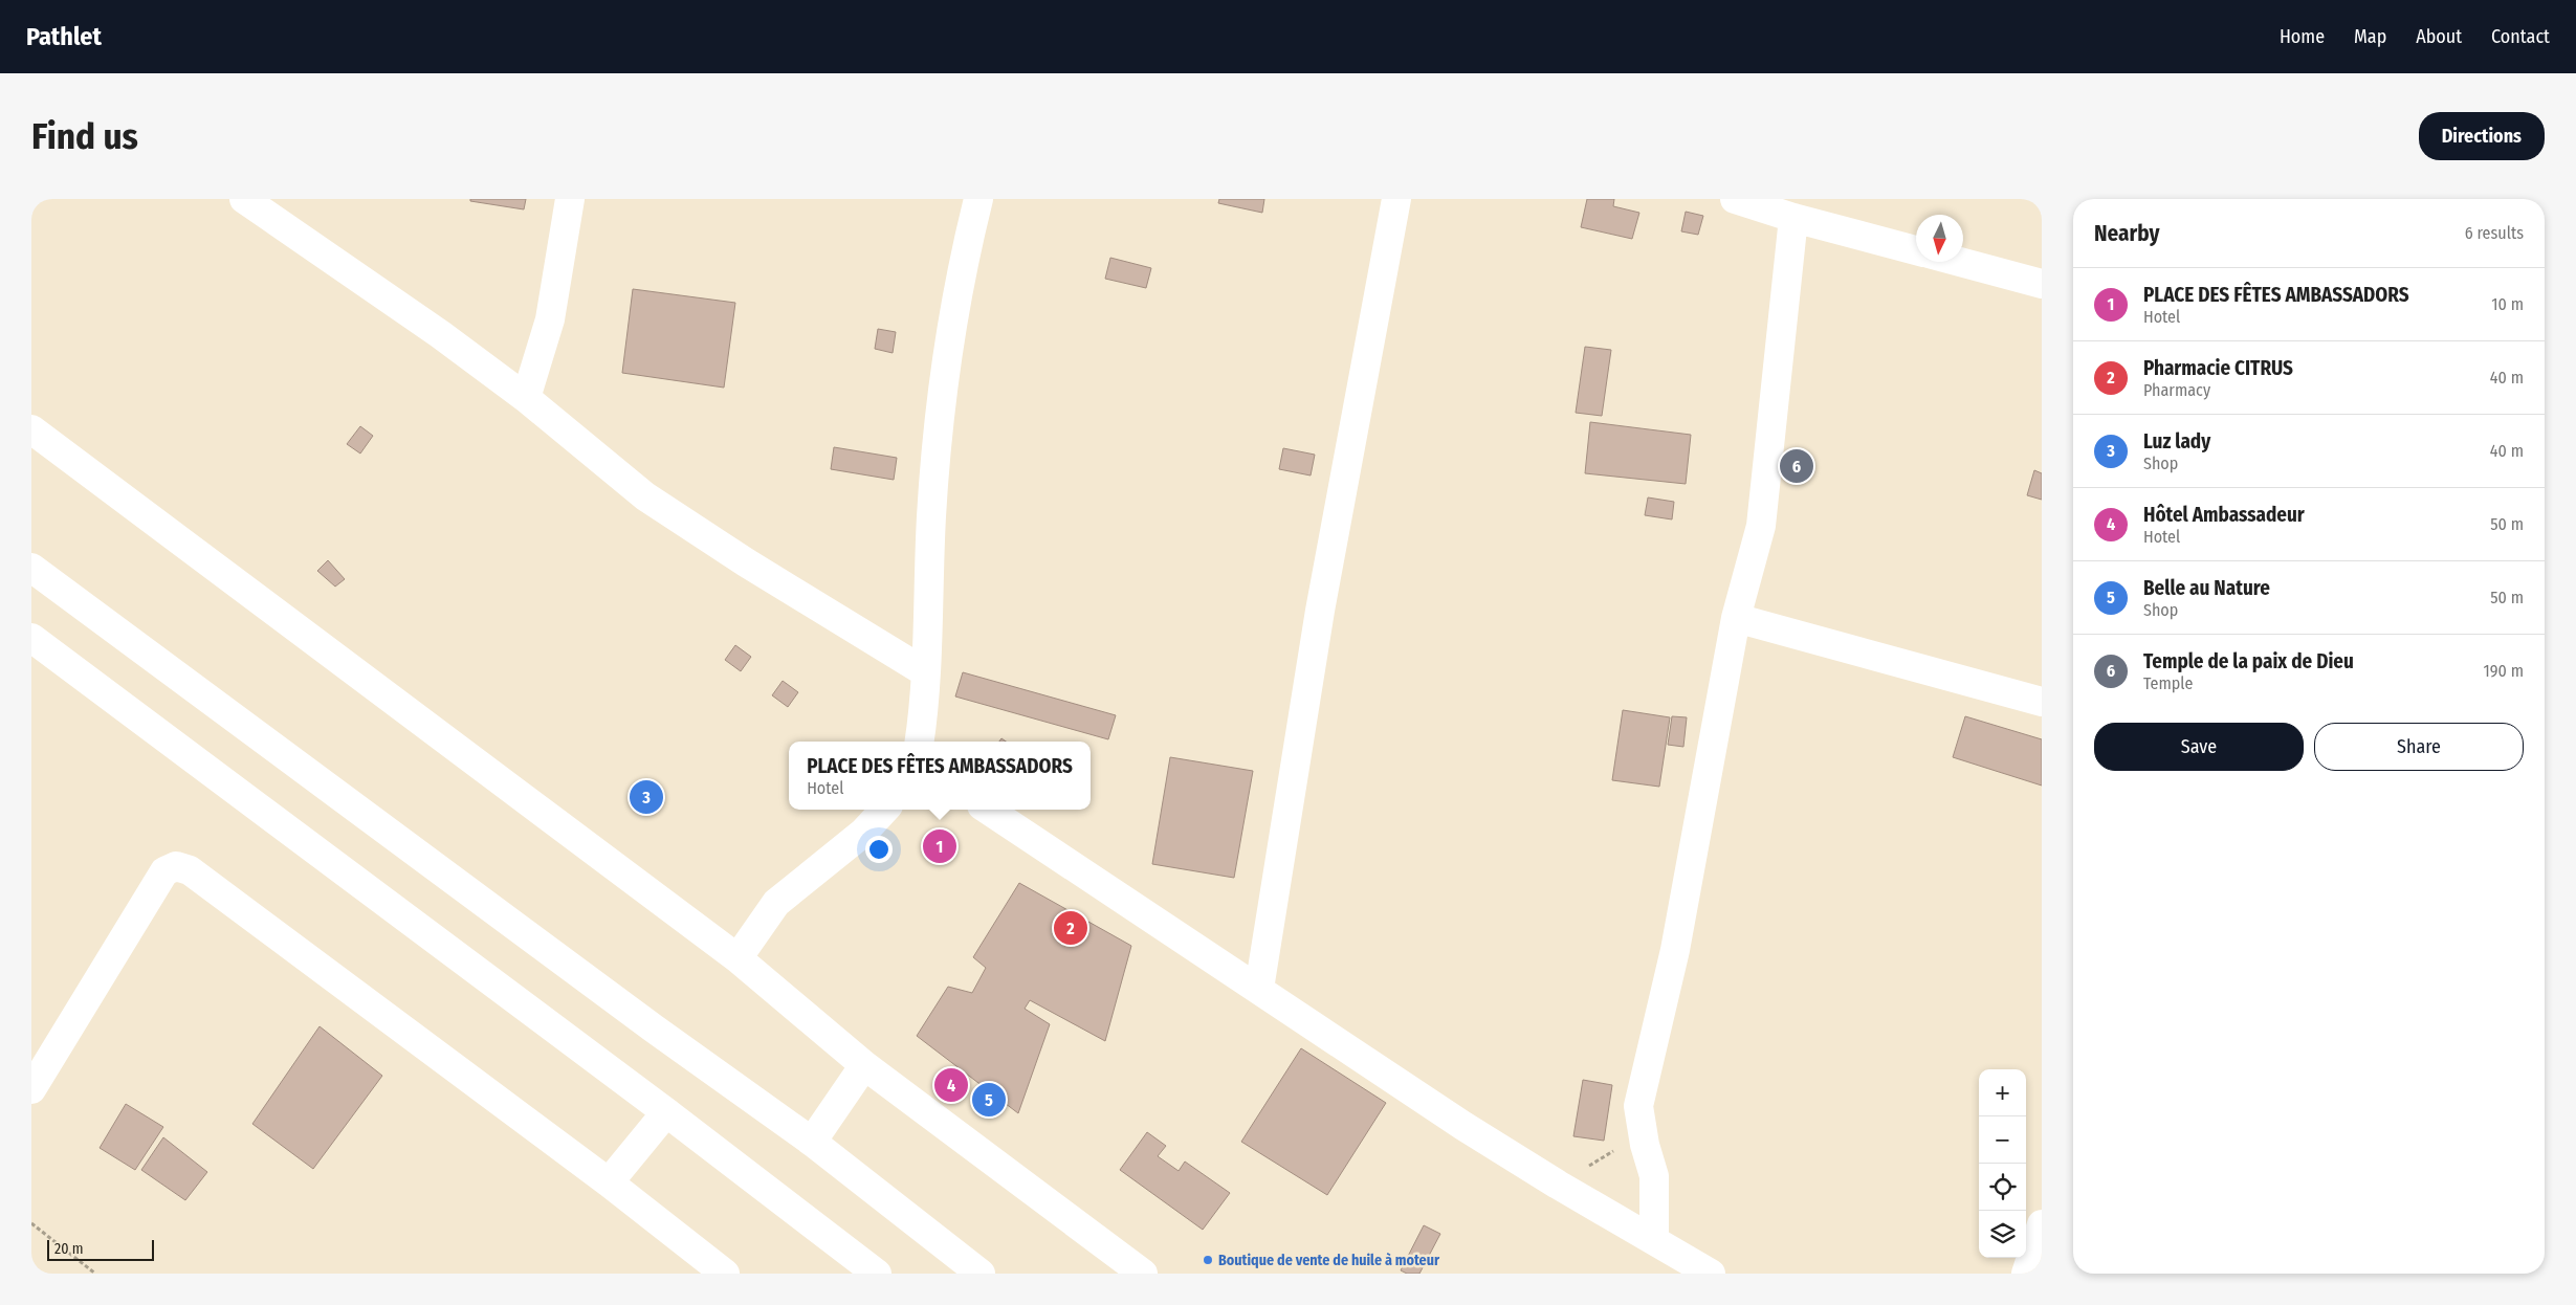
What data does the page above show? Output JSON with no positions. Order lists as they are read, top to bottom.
{
  "places": ["Boutique de vente de huile à moteur"],
  "scale_bar": "20 m",
  "north": "bottom",
  "page": {
    "header": "Pathlet",
    "nav": [
      "Home",
      "Map",
      "About",
      "Contact"
    ],
    "buttons": [
      "Directions",
      ["Save", "Share"]
    ],
    "title": "Find us",
    "heading": ["Nearby", "6 results"],
    "list": [
      {
        "mark": "1",
        "name": "PLACE DES FÊTES AMBASSADORS",
        "note": "Hotel",
        "value": "10 m"
      },
      {
        "mark": "2",
        "name": "Pharmacie CITRUS",
        "note": "Pharmacy",
        "value": "40 m"
      },
      {
        "mark": "3",
        "name": "Luz lady",
        "note": "Shop",
        "value": "40 m"
      },
      {
        "mark": "4",
        "name": "Hôtel Ambassadeur",
        "note": "Hotel",
        "value": "50 m"
      },
      {
        "mark": "5",
        "name": "Belle au Nature",
        "note": "Shop",
        "value": "50 m"
      },
      {
        "mark": "6",
        "name": "Temple de la paix de Dieu",
        "note": "Temple",
        "value": "190 m"
      }
    ],
    "pins": [
      "6",
      "3",
      "1",
      "2",
      "4",
      "5"
    ],
    "popup": ["PLACE DES FÊTES AMBASSADORS", "Hotel"],
    "map_buttons": ["+", "−"],
    "scale": "20 m"
  }
}
